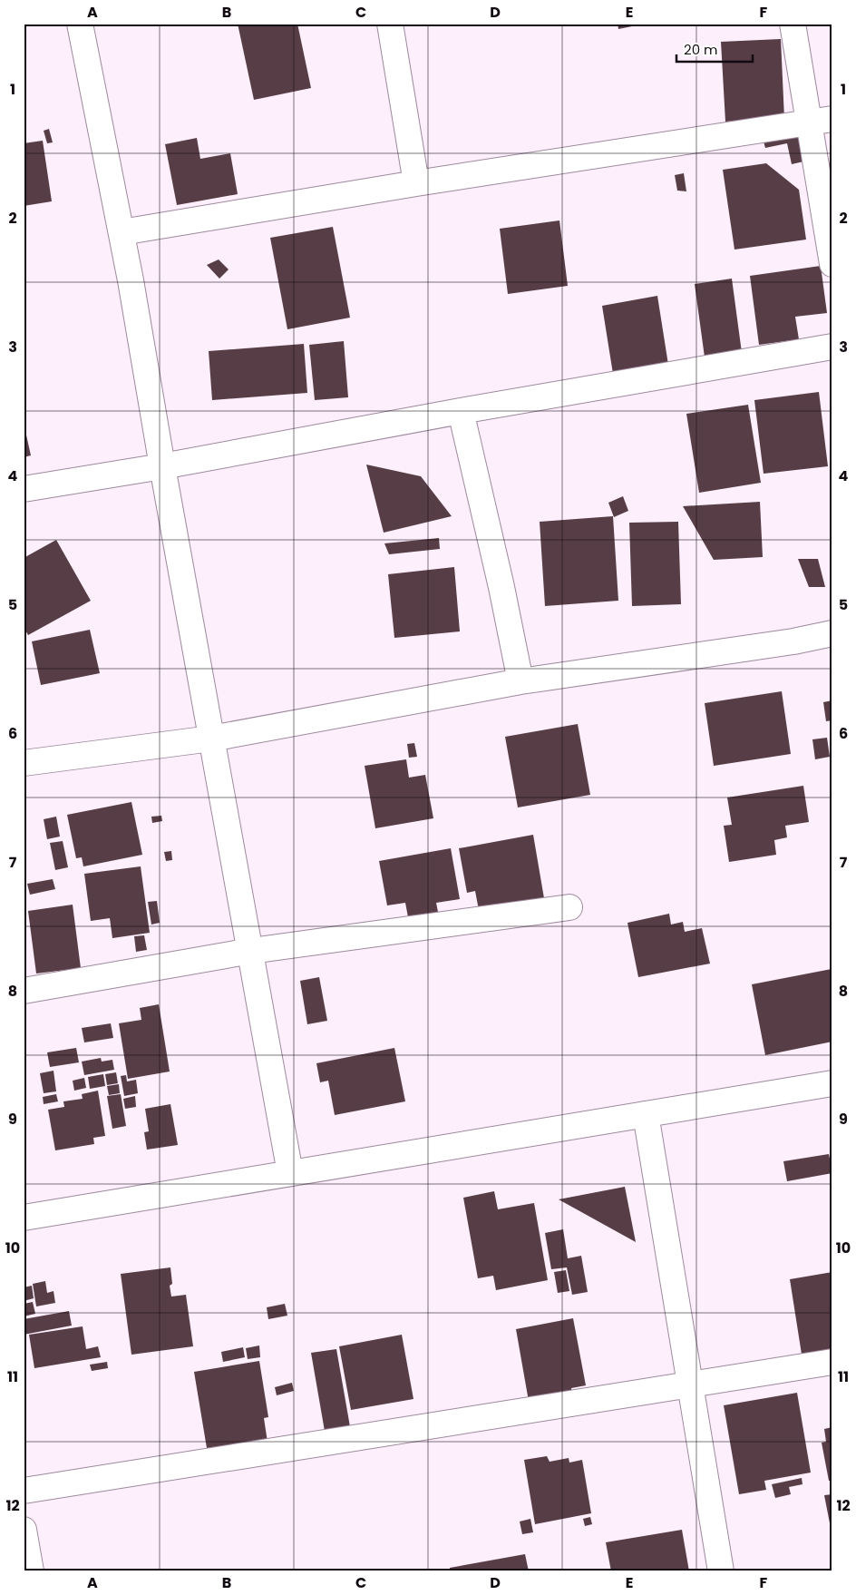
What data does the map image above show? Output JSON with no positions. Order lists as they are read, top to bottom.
{
  "scale_bar": "20 m",
  "grid": {
    "columns": [
      "A",
      "B",
      "C",
      "D",
      "E",
      "F"
    ],
    "rows": [
      "1",
      "2",
      "3",
      "4",
      "5",
      "6",
      "7",
      "8",
      "9",
      "10",
      "11",
      "12"
    ]
  }
}
